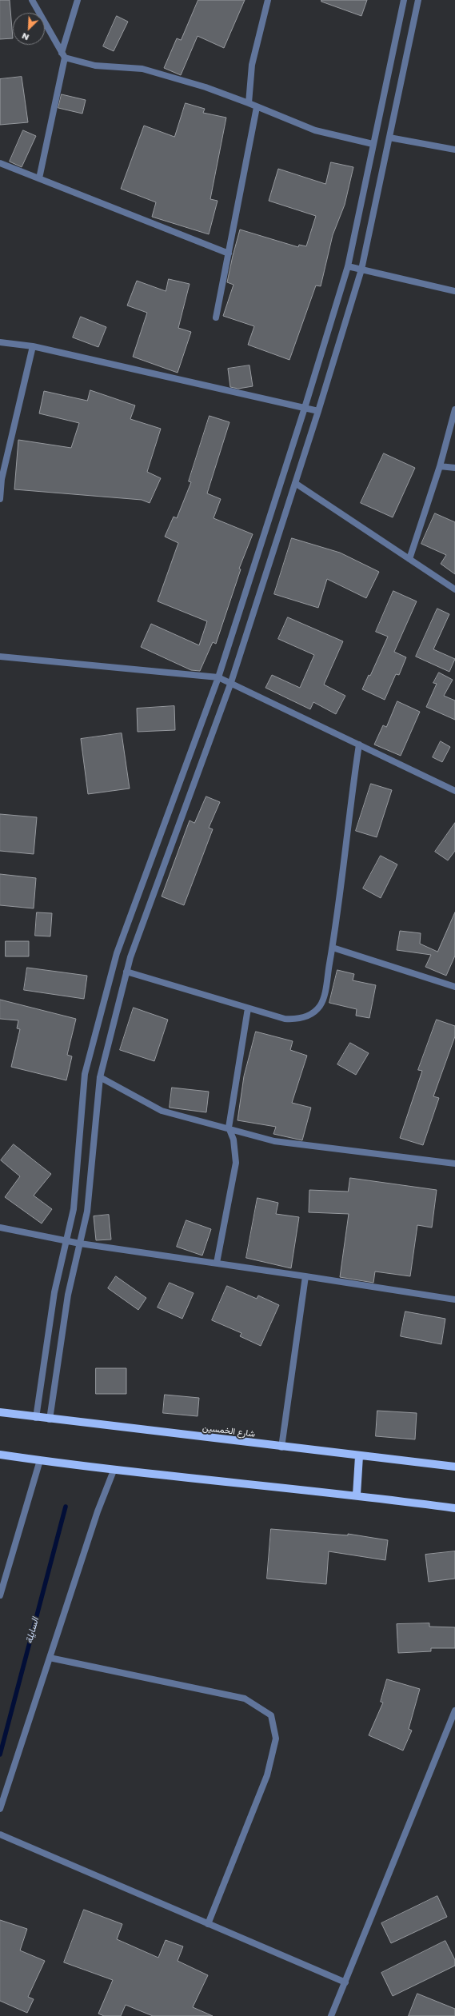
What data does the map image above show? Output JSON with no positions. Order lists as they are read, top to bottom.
{
  "streets": {
    "main road": ["شارع الخمسين"]
  },
  "water": ["السايلة"],
  "north": "bottom left"
}
